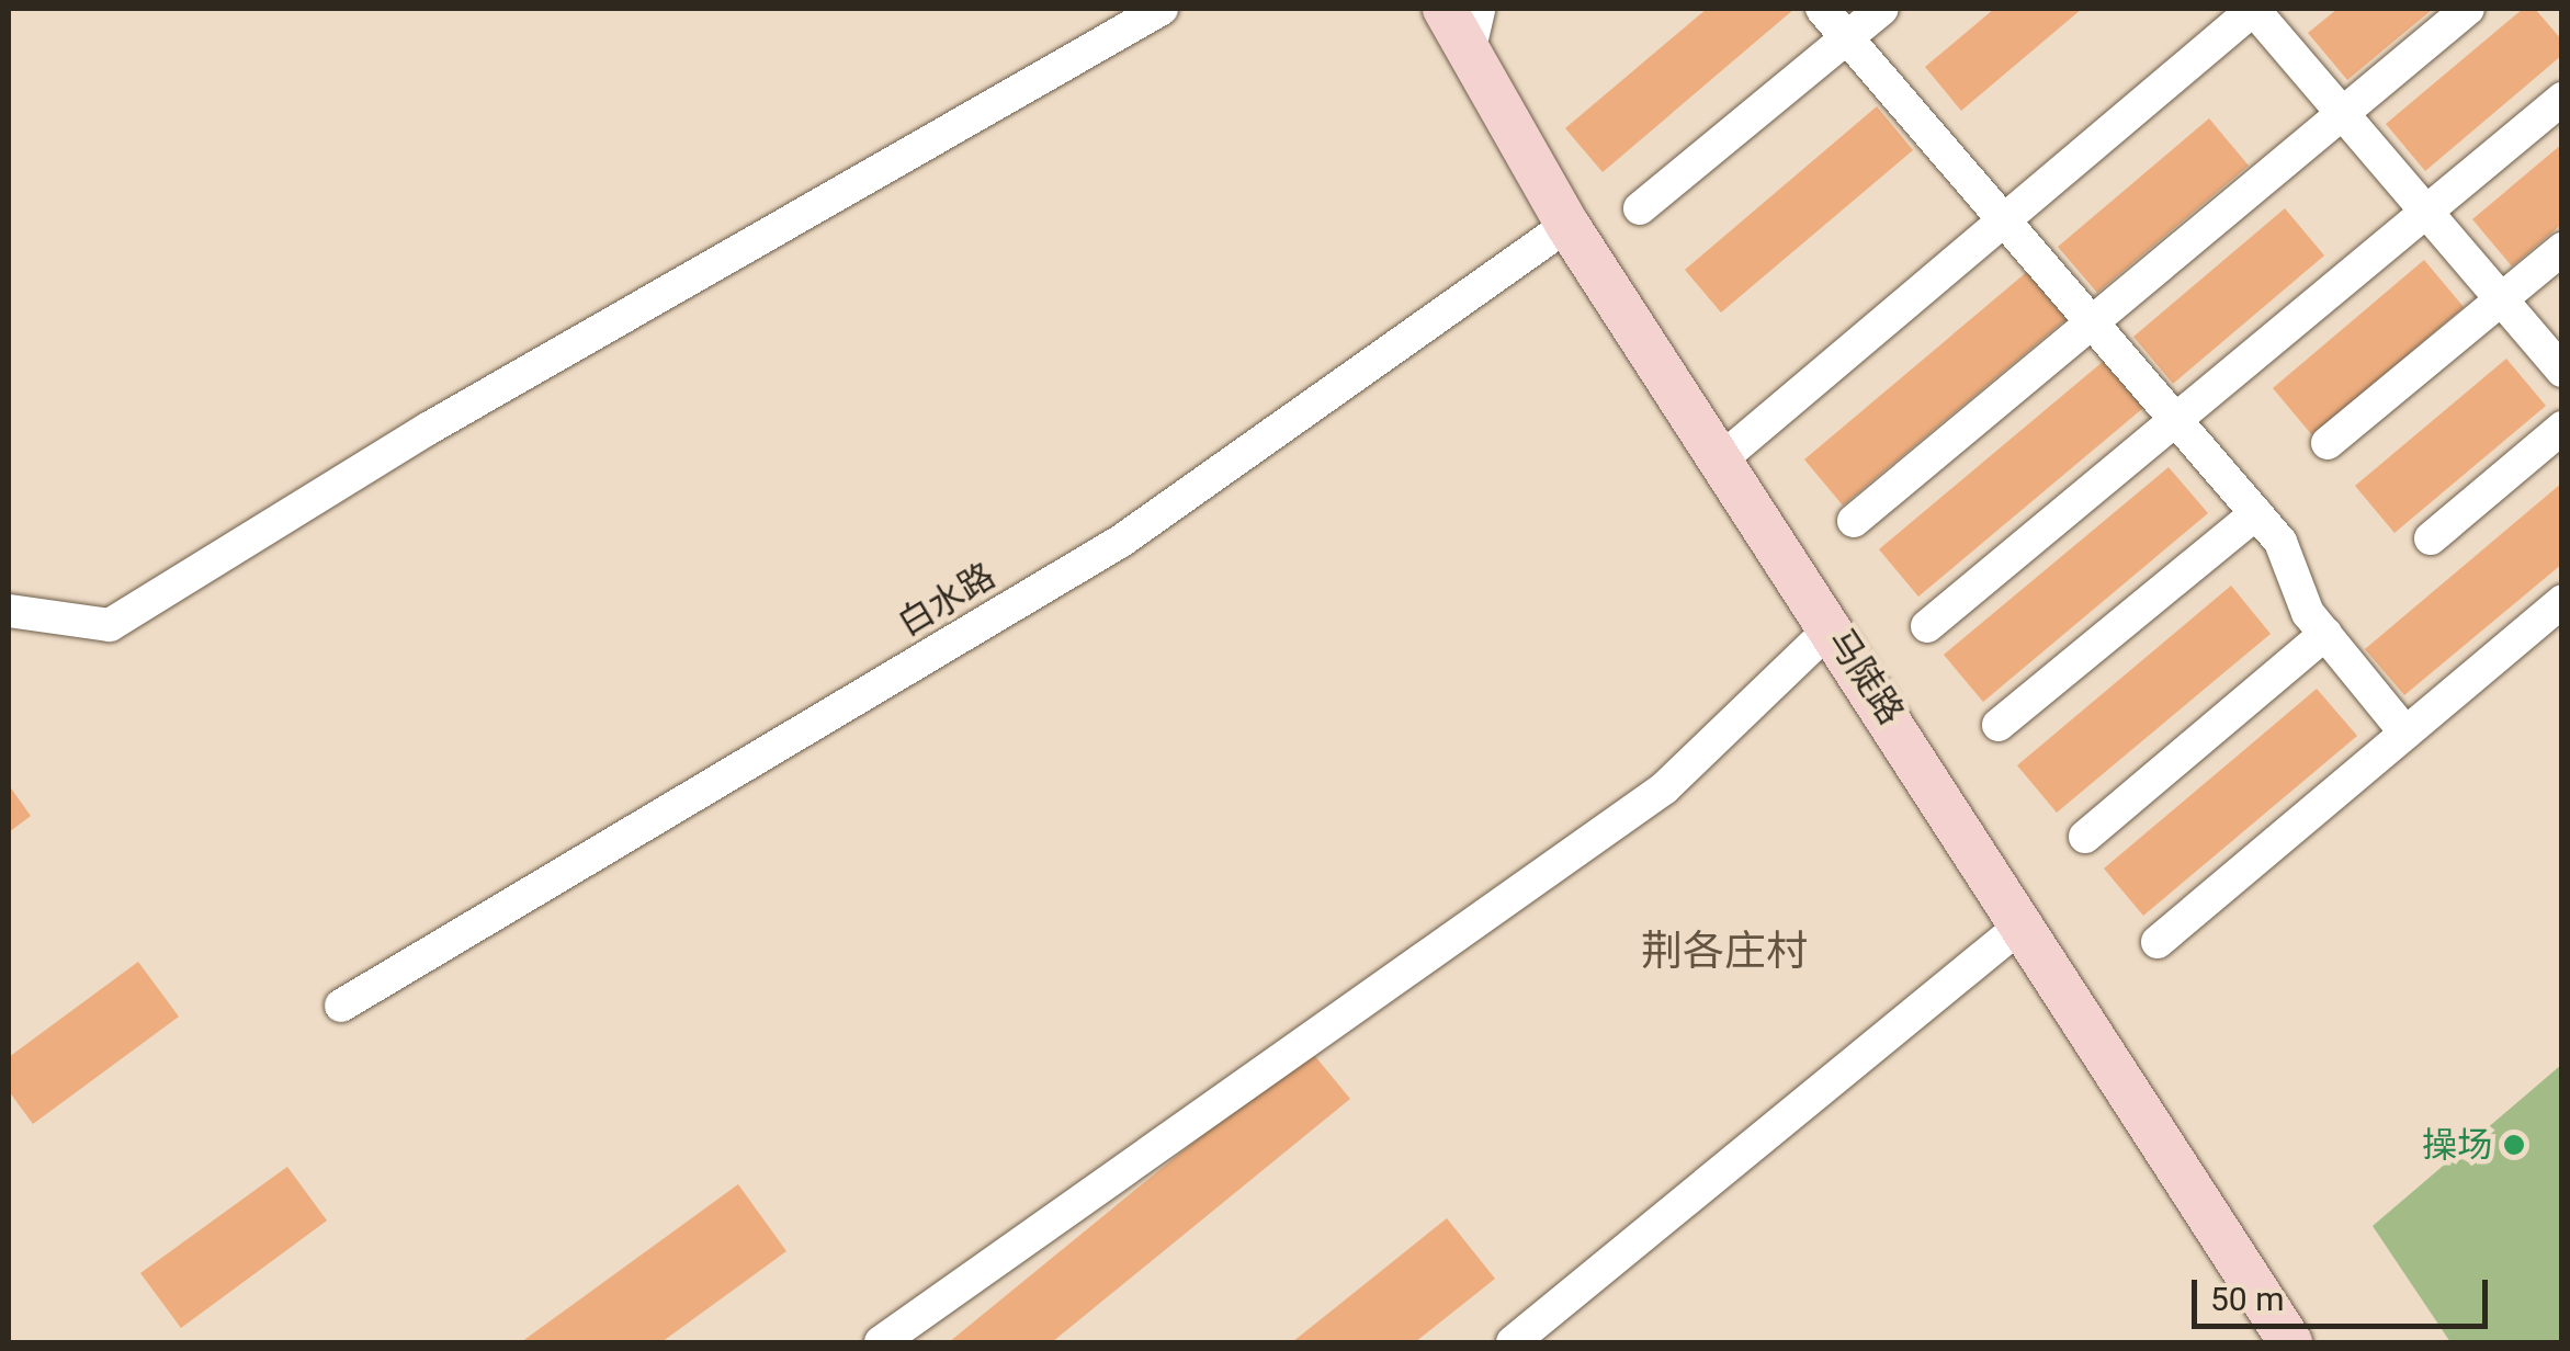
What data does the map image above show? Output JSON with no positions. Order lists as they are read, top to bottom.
{
  "streets": {
    "street": ["白水路", "马陡路"]
  },
  "crossings": [
    ["白水路", "马陡路"]
  ],
  "districts": ["荆各庄村"],
  "places": ["操场"],
  "scale_bar": "50 m"
}
